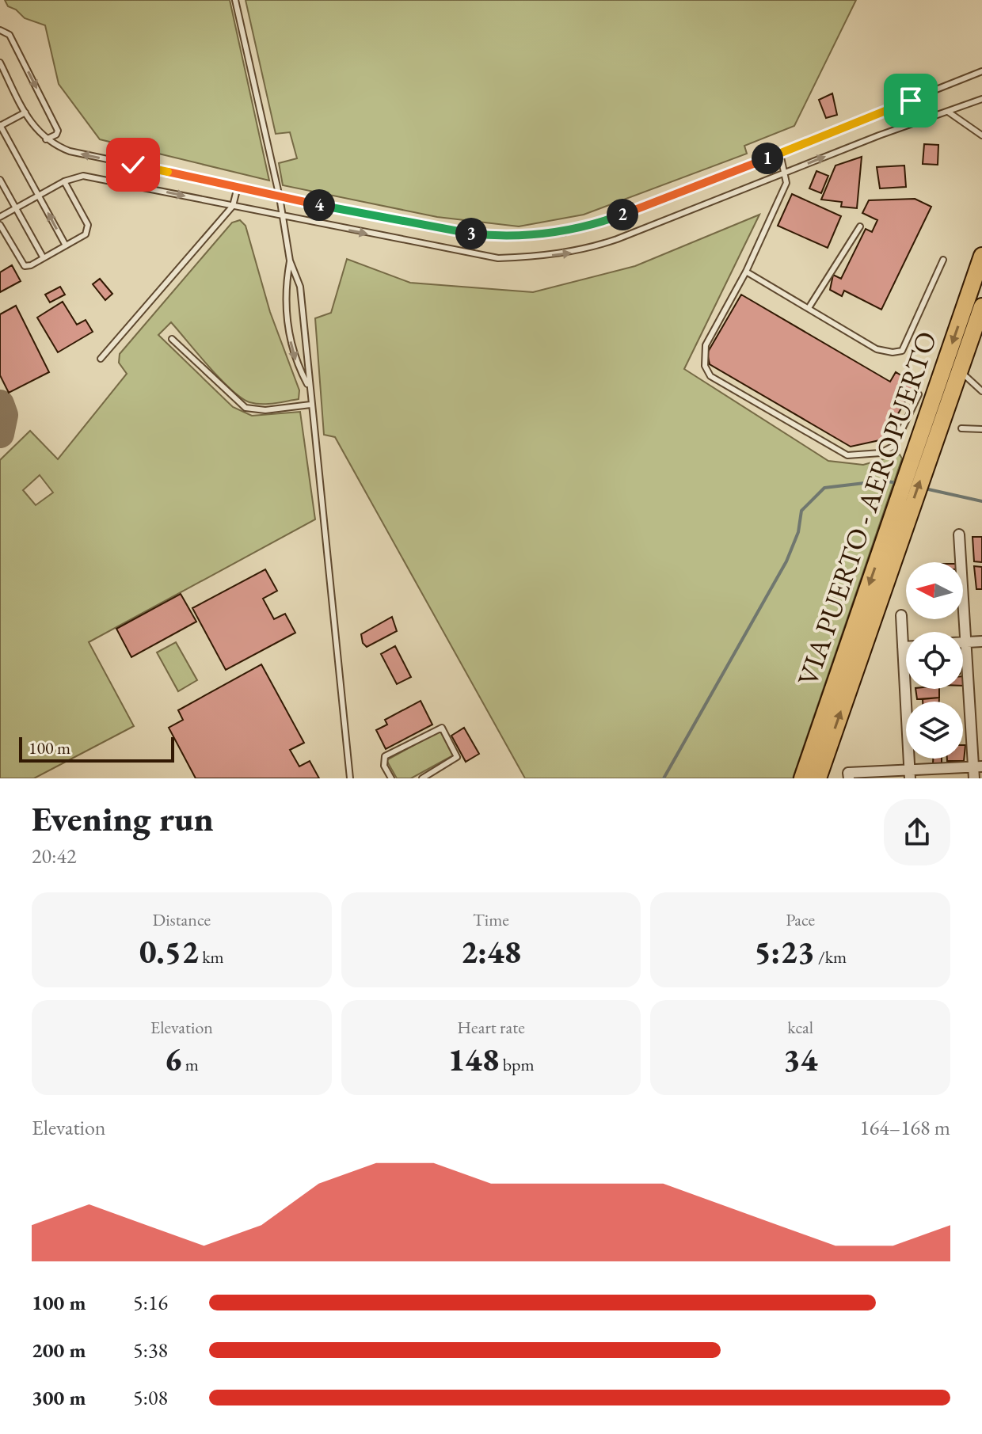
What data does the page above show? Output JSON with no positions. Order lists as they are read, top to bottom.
{
  "streets": {
    "main road": ["VIA PUERTO - AEROPUERTO"]
  },
  "scale_bar": "100 m",
  "north": "left",
  "page": {
    "pins": [
      "1",
      "4",
      "2",
      "3"
    ],
    "scale": "100 m",
    "heading": ["Evening run", "20:42"],
    "stats": [
      ["Distance", "0.52 km"],
      ["Time", "2:48"],
      ["Pace", "5:23 /km"],
      ["Elevation", "6 m"],
      ["Heart rate", "148 bpm"],
      ["kcal", "34"]
    ],
    "chart": ["Elevation", "164–168 m"],
    "list": [
      {
        "name": "100 m",
        "note": "5:16"
      },
      {
        "name": "200 m",
        "note": "5:38"
      },
      {
        "name": "300 m",
        "note": "5:08"
      }
    ]
  }
}
